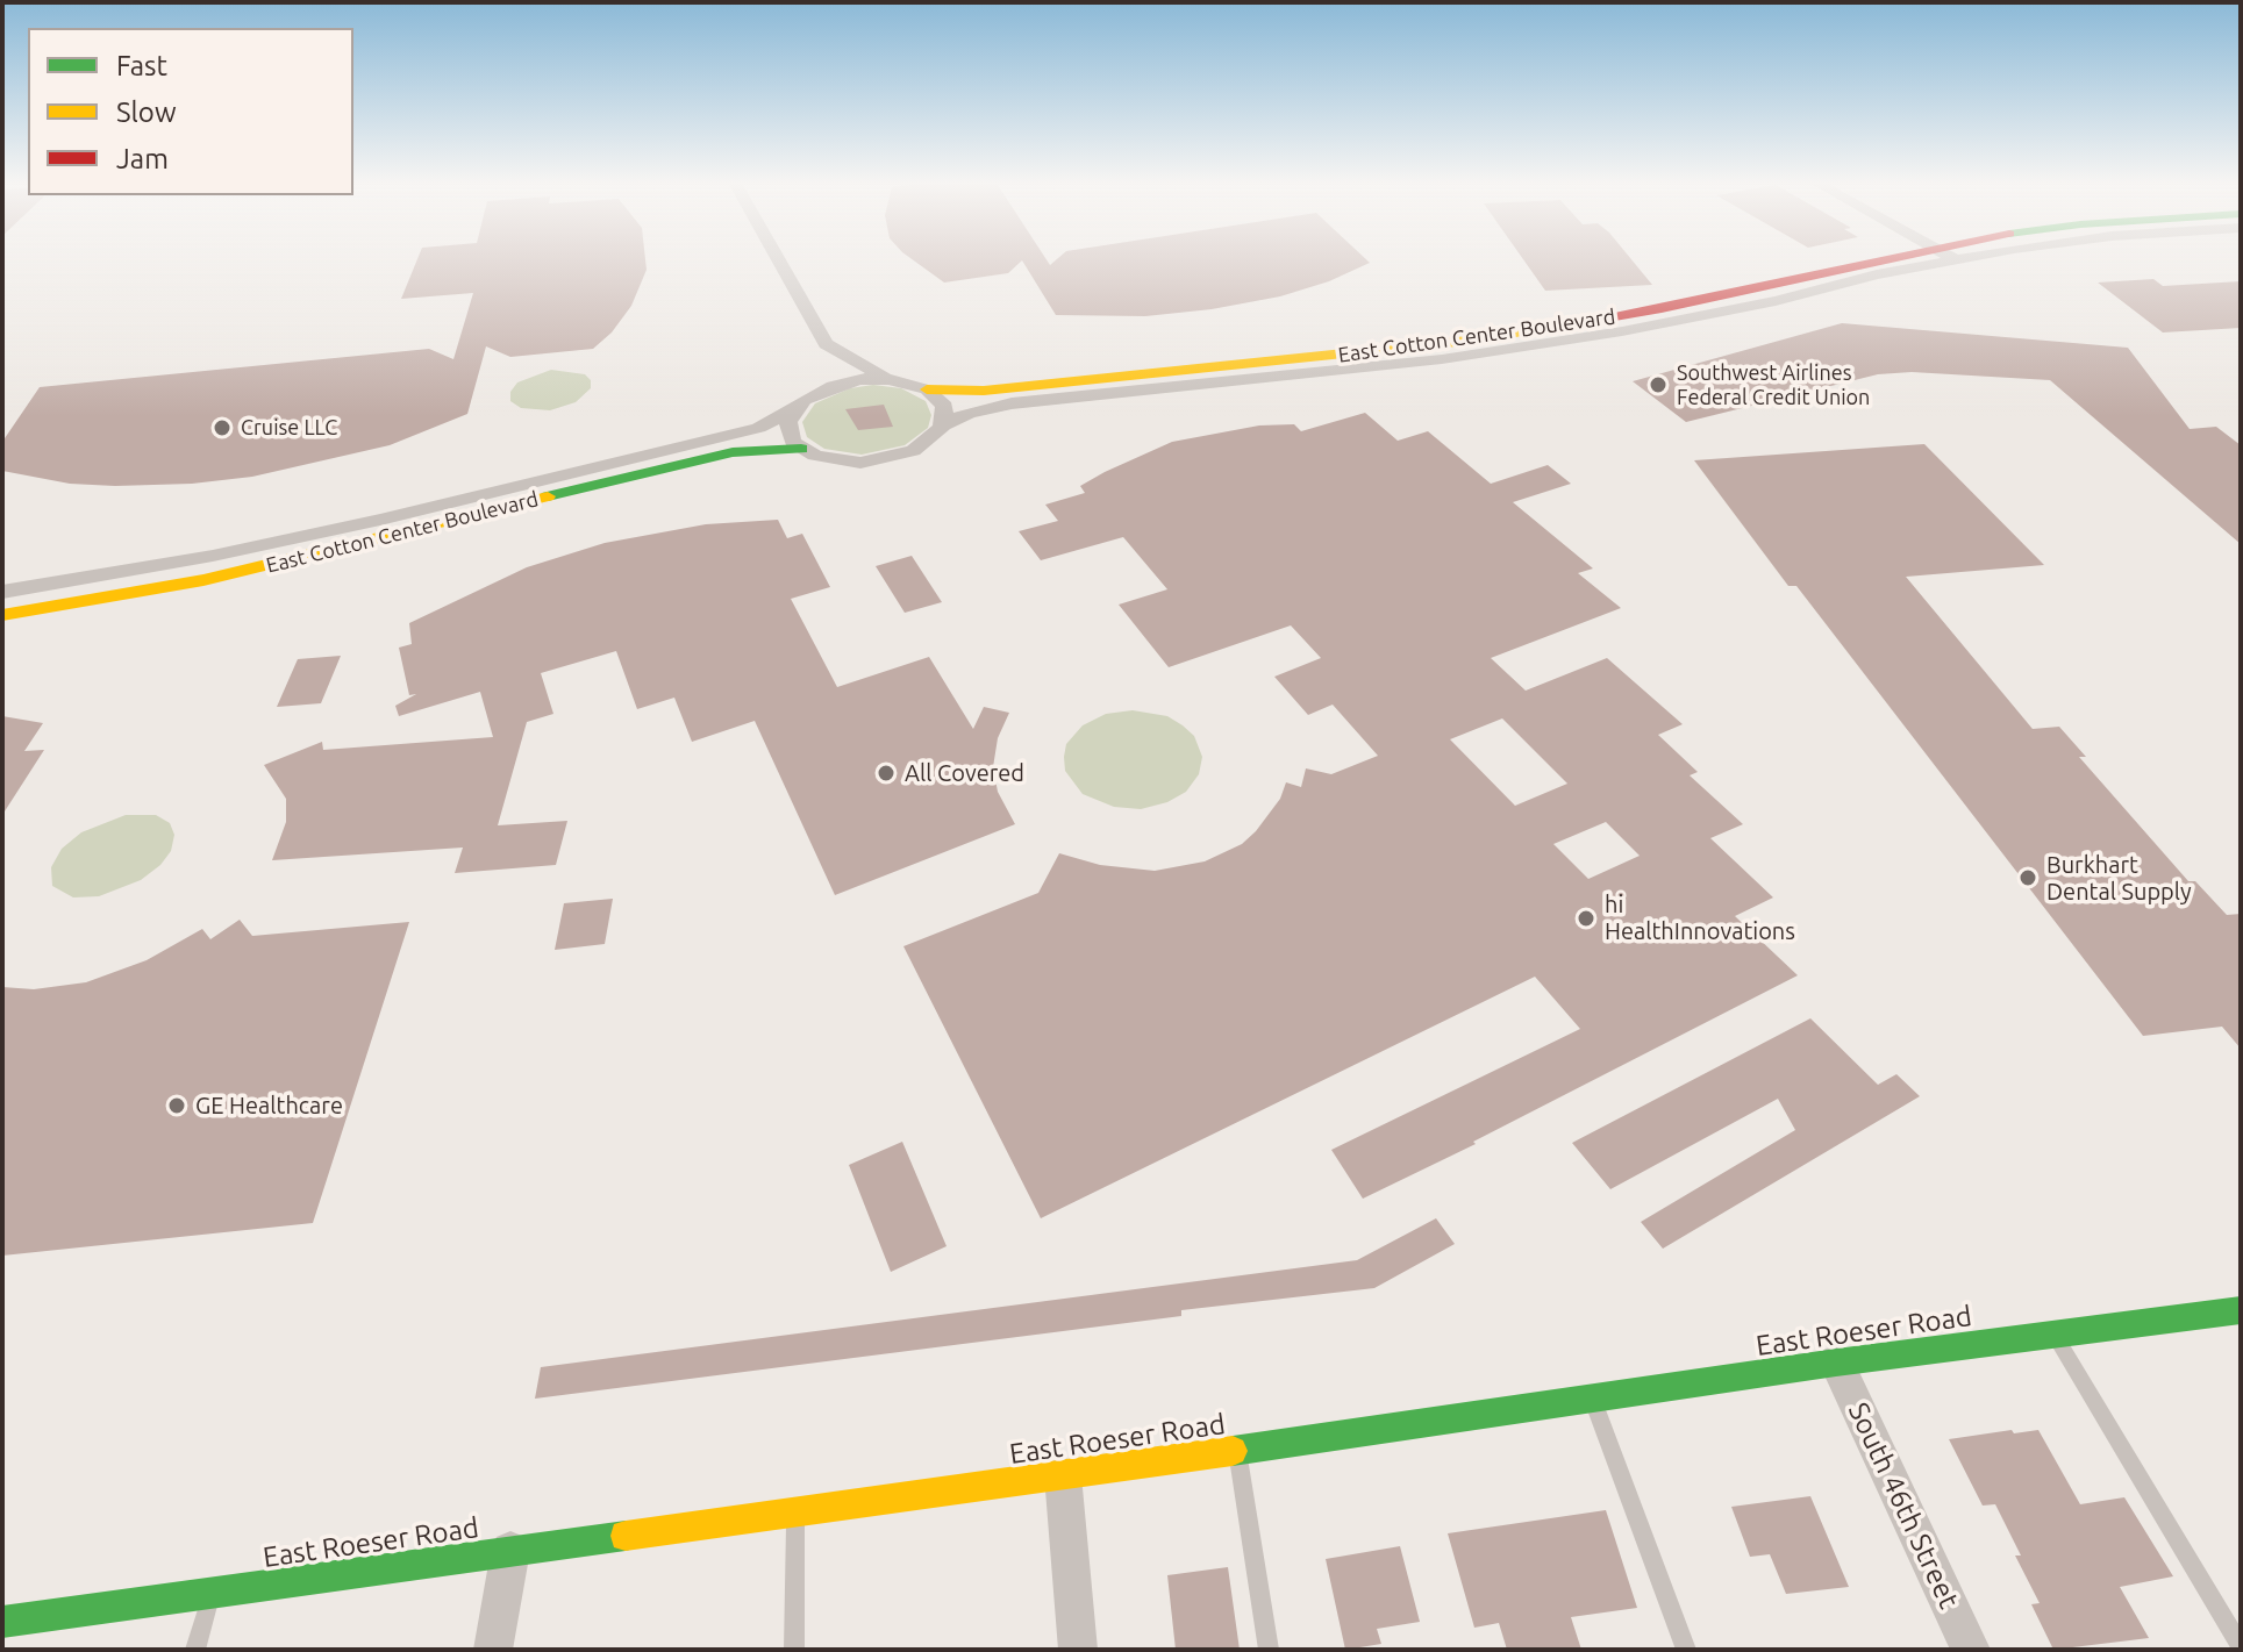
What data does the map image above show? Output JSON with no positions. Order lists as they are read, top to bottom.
{
  "streets": {
    "street": ["East Cotton Center Boulevard", "East Roeser Road", "South 46th Street"]
  },
  "crossings": [
    ["East Roeser Road", "South 46th Street"]
  ],
  "places": [
    "Southwest Airlines Federal Credit Union",
    "Cruise LLC",
    "All Covered",
    "Burkhart Dental Supply",
    "hi HealthInnovations",
    "GE Healthcare"
  ],
  "legend": ["Fast", "Slow", "Jam"]
}
